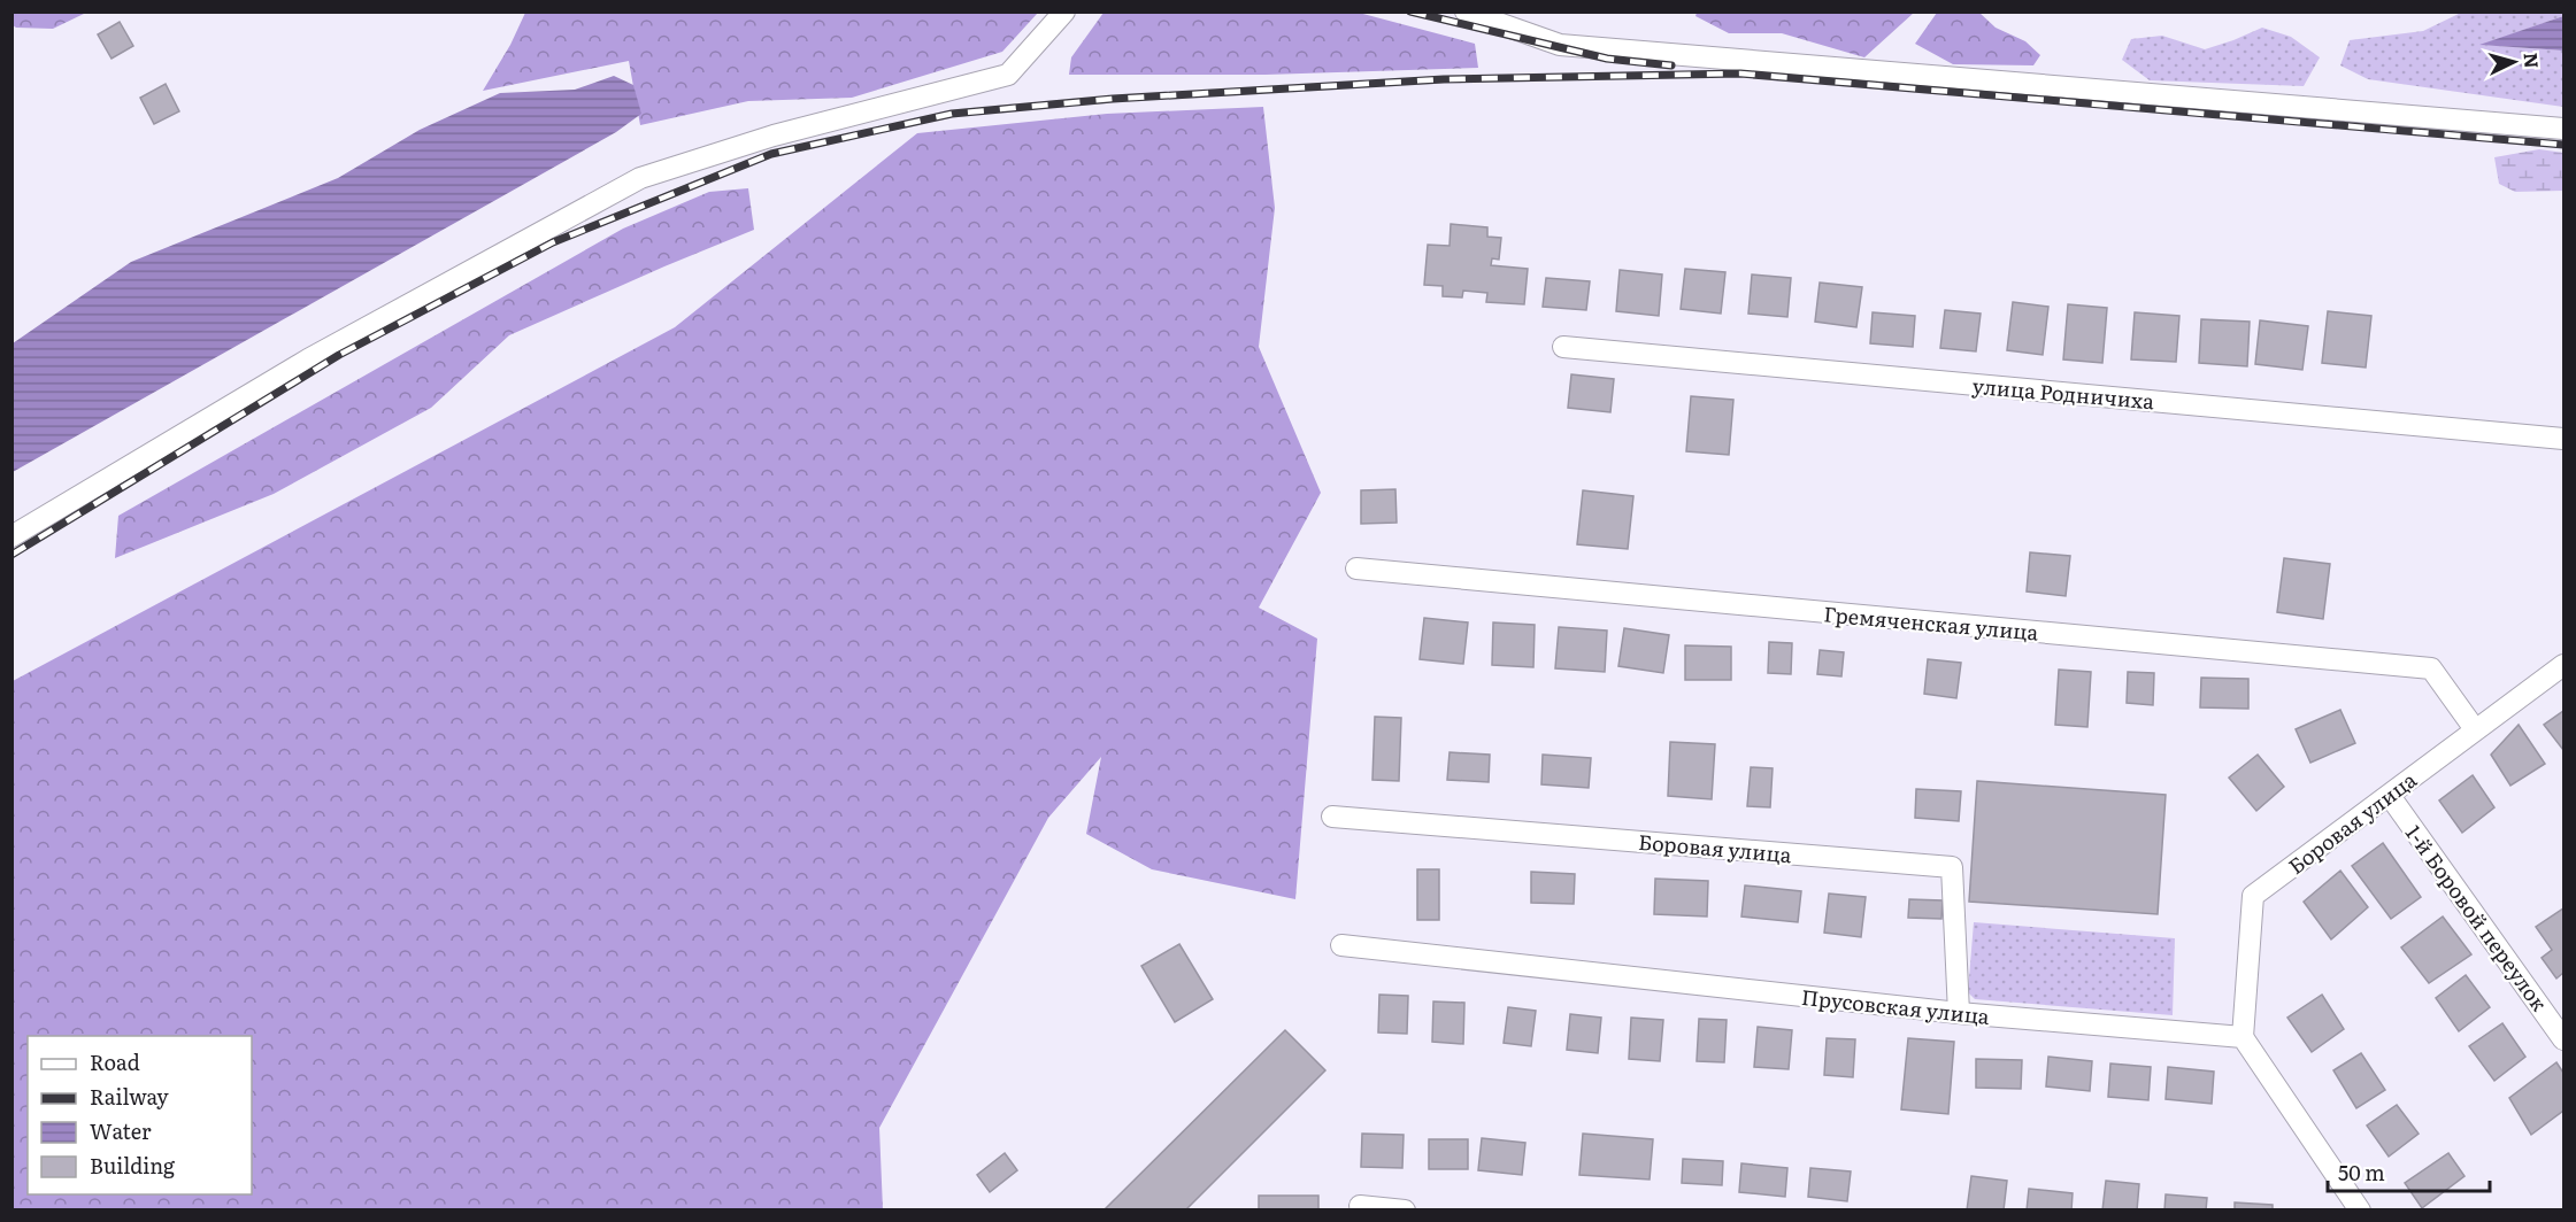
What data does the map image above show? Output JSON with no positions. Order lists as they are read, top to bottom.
{
  "streets": {
    "street": [
      "улица Родничиха",
      "Гремяченская улица",
      "Боровая улица",
      "1-й Боровой переулок",
      "Прусовская улица"
    ]
  },
  "crossings": [
    ["Гремяченская улица", "Боровая улица"],
    ["Боровая улица", "1-й Боровой переулок"],
    ["Боровая улица", "Прусовская улица"]
  ],
  "legend": [
    "Road",
    "Railway",
    "Water",
    "Building"
  ],
  "scale_bar": "50 m",
  "north": "right"
}
